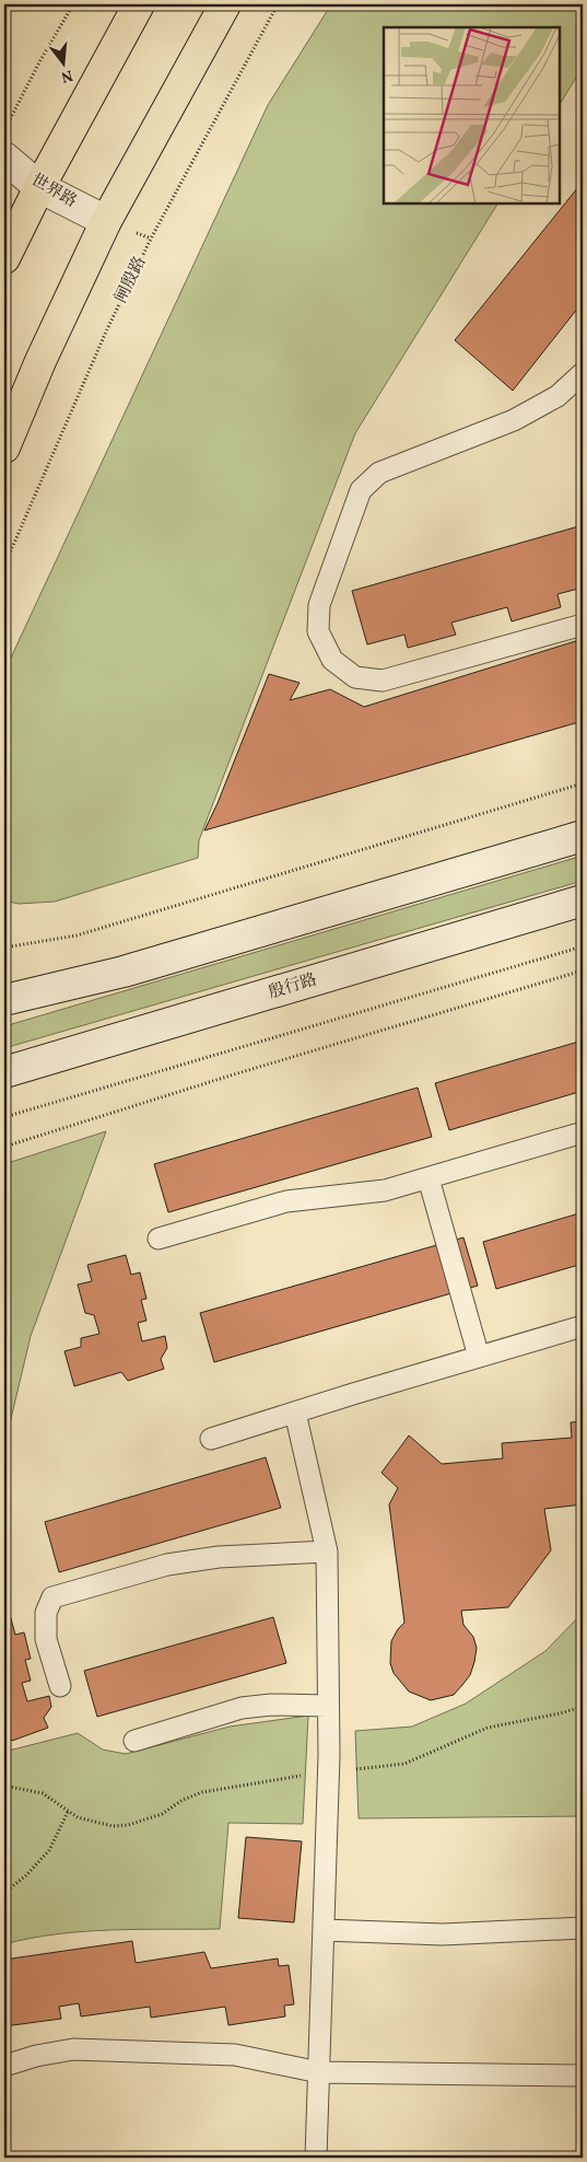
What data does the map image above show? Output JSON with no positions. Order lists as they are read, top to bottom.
{
  "streets": {
    "main road": ["世界路", "殷行路"],
    "path": ["闸殷路"]
  },
  "north": "bottom"
}
